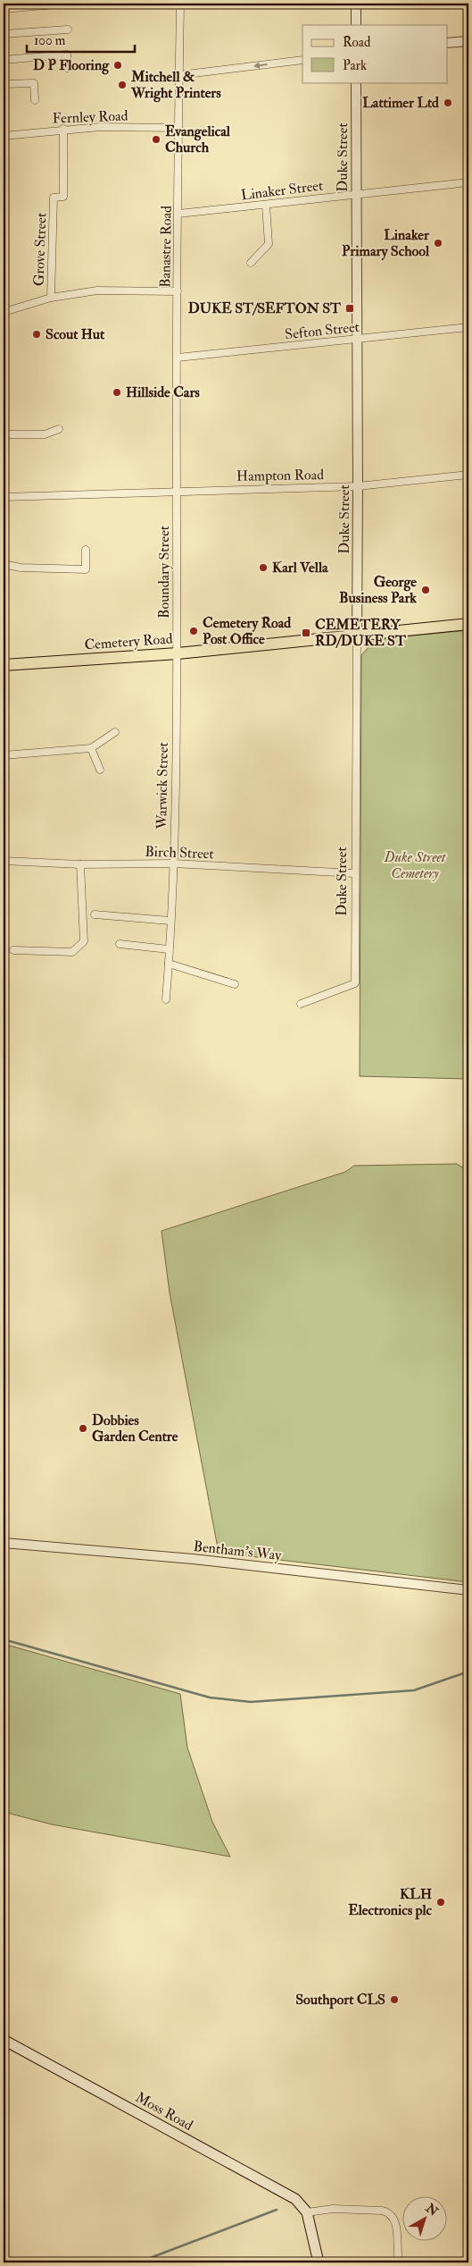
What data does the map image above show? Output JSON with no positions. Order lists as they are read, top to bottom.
{
  "streets": {
    "main road": ["Cemetery Road", "Moss Road"],
    "street": [
      "Fernley Road",
      "Duke Street",
      "Linaker Street",
      "Banastre Road",
      "Grove Street",
      "Sefton Street",
      "Hampton Road",
      "Boundary Street",
      "Warwick Street",
      "Birch Street",
      "Bentham's Way"
    ]
  },
  "crossings": [
    ["Fernley Road", "Banastre Road"],
    ["Fernley Road", "Grove Street"],
    ["Duke Street", "Linaker Street"],
    ["Duke Street", "Sefton Street"],
    ["Duke Street", "Hampton Road"],
    ["Duke Street", "Cemetery Road"],
    ["Duke Street", "Birch Street"],
    ["Linaker Street", "Banastre Road"],
    ["Banastre Road", "Sefton Street"],
    ["Banastre Road", "Hampton Road"],
    ["Banastre Road", "Boundary Street"],
    ["Hampton Road", "Boundary Street"],
    ["Boundary Street", "Cemetery Road"],
    ["Boundary Street", "Warwick Street"],
    ["Cemetery Road", "Warwick Street"],
    ["Warwick Street", "Birch Street"]
  ],
  "parks": ["Duke Street Cemetery"],
  "places": {
    "other": [
      "D P Flooring",
      "Mitchell & Wright Printers",
      "Lattimer Ltd",
      "Evangelical Church",
      "Linaker Primary School",
      "Scout Hut",
      "Hillside Cars",
      "Karl Vella",
      "George Business Park",
      "Cemetery Road Post Office",
      "Dobbies Garden Centre",
      "KLH Electronics plc",
      "Southport CLS"
    ],
    "transit": ["DUKE ST/SEFTON ST", "CEMETERY RD/DUKE ST"]
  },
  "legend": ["Road", "Park"],
  "scale_bar": "100 m",
  "north": "top right"
}
